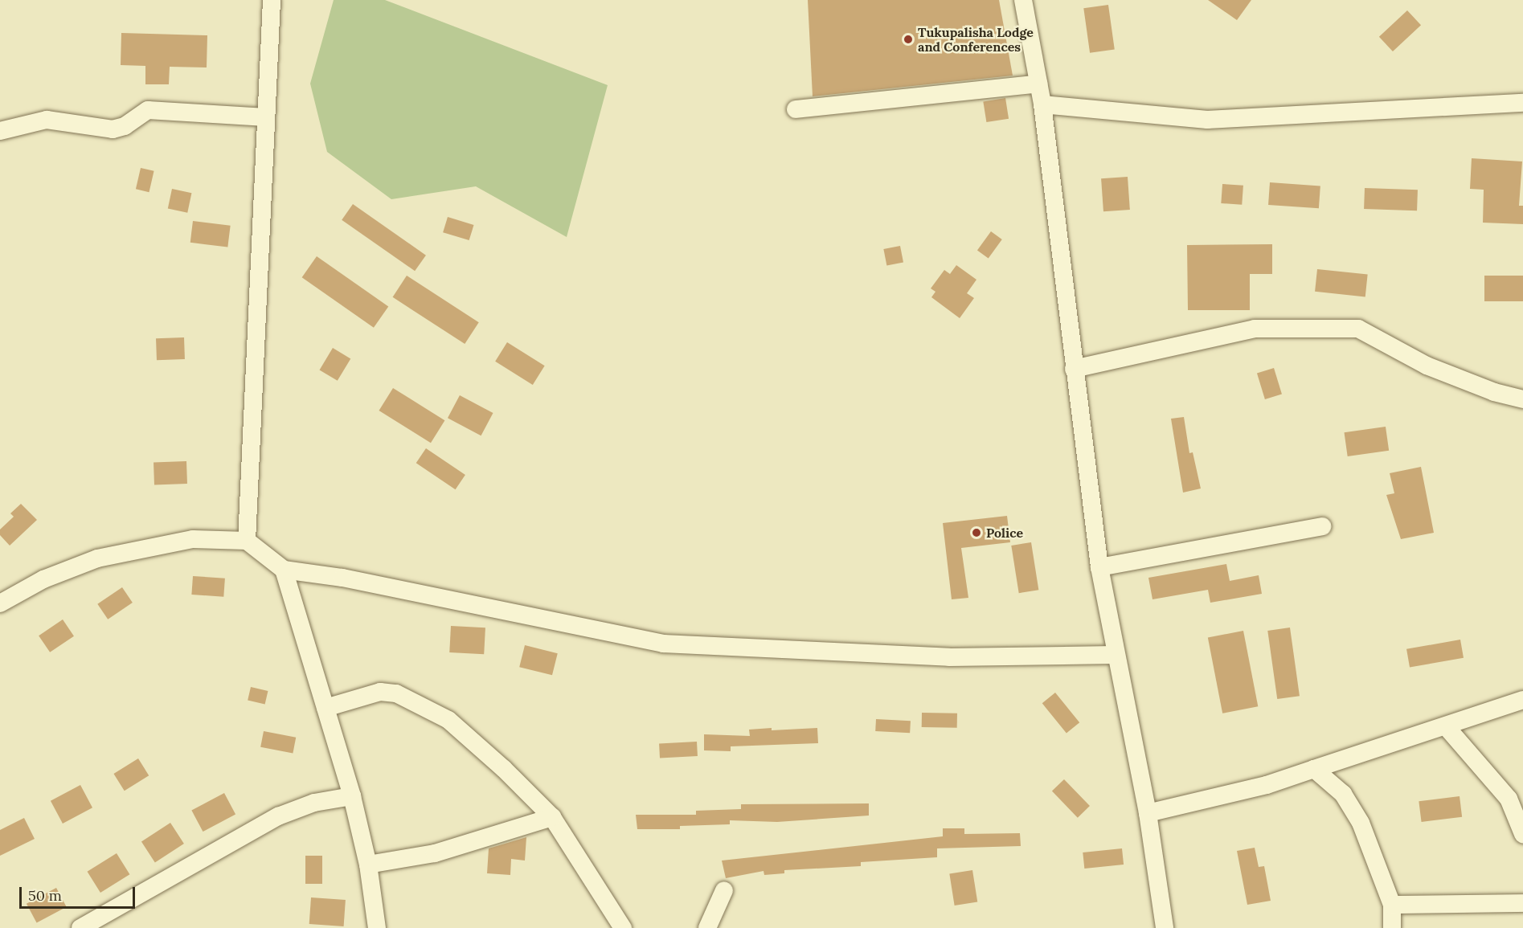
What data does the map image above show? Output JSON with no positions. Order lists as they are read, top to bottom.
{
  "places": ["Tukupalisha Lodge and Conferences", "Police"],
  "scale_bar": "50 m"
}
